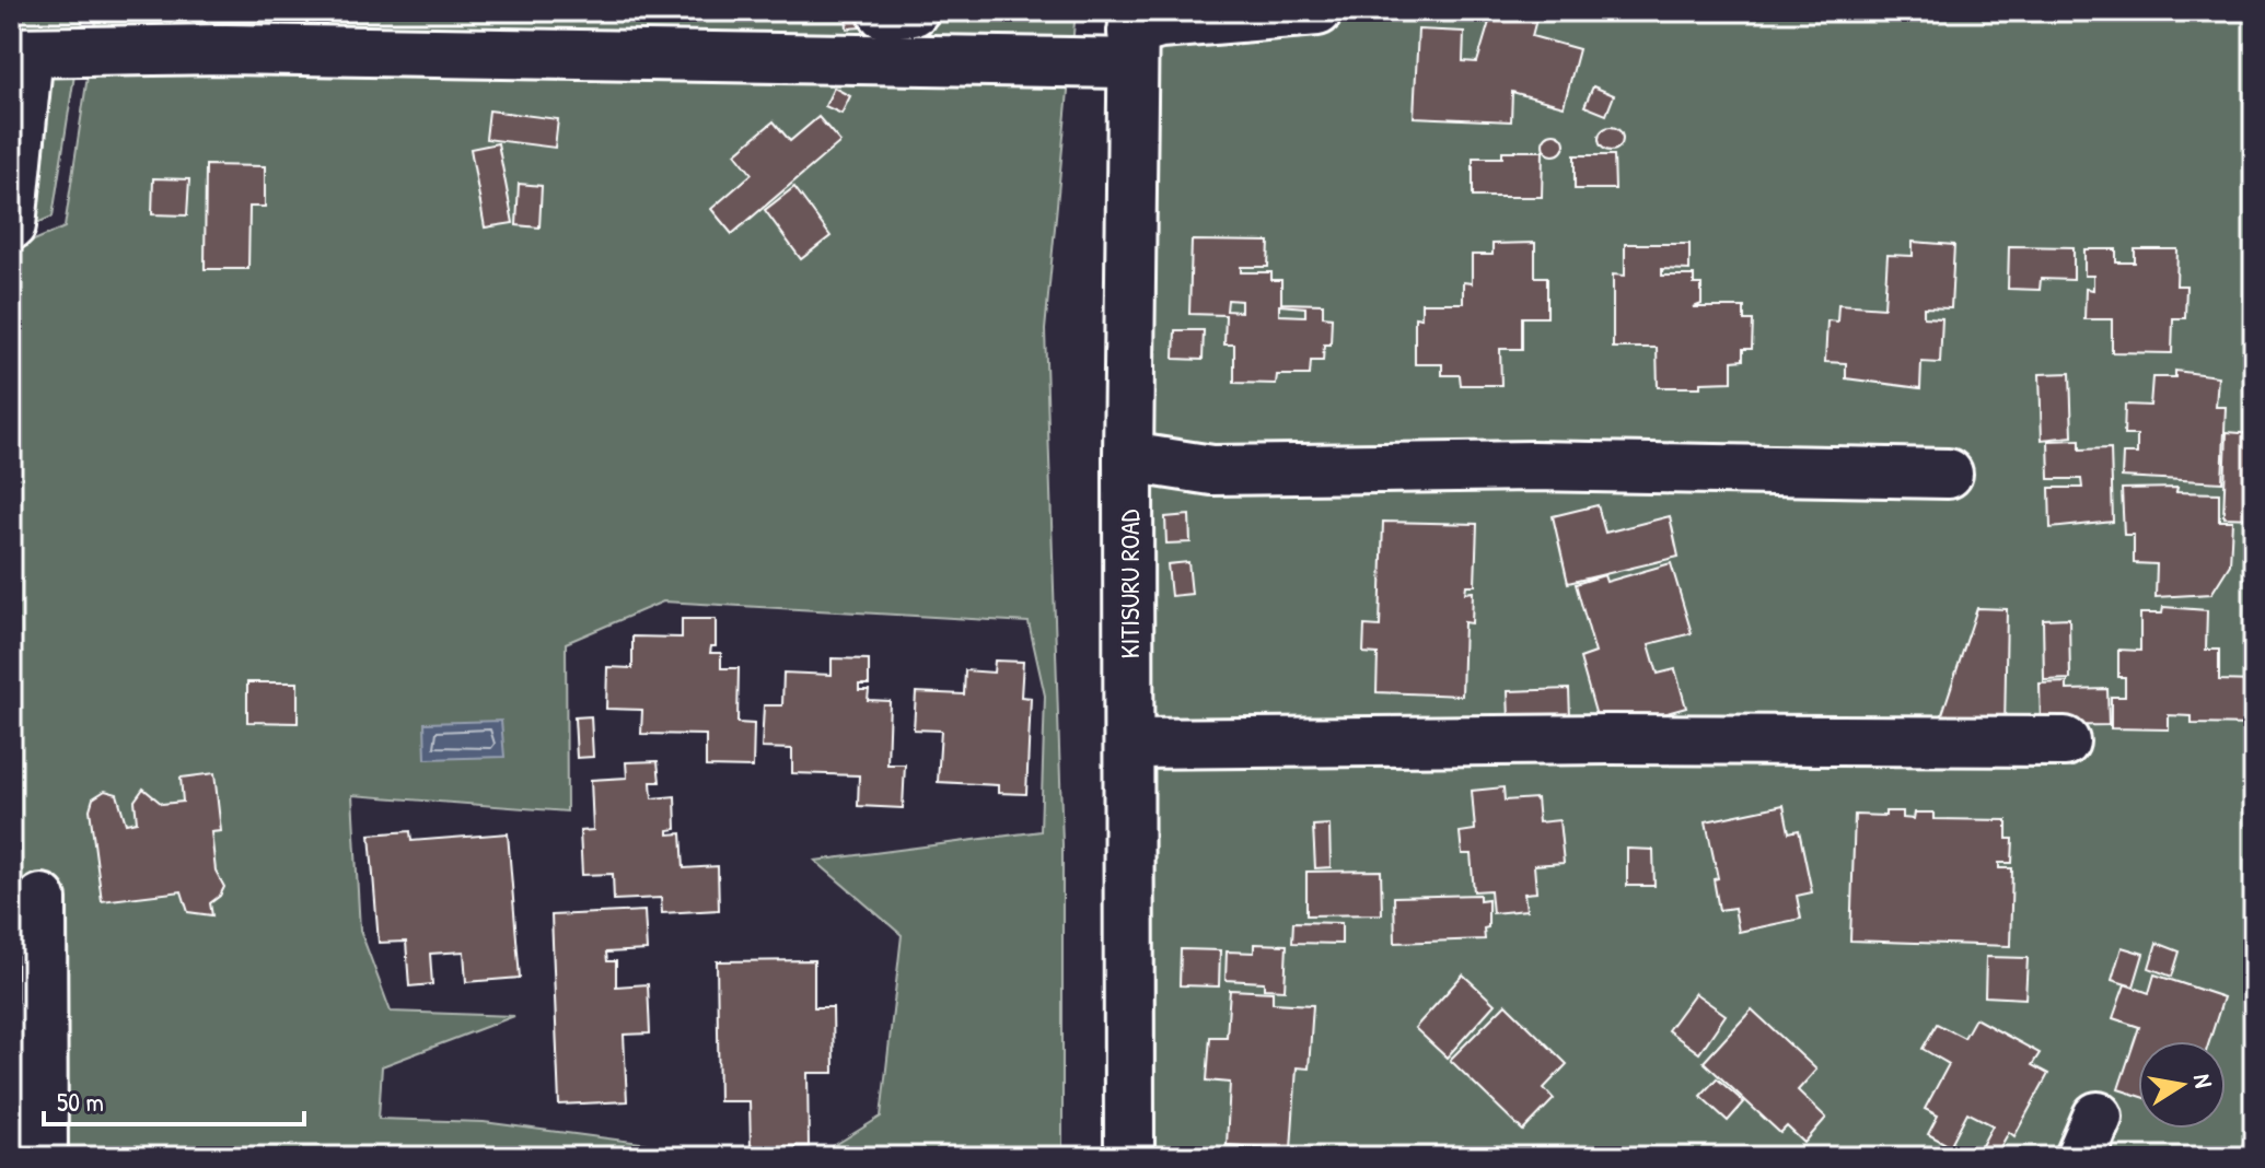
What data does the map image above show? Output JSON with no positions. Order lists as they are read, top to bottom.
{
  "streets": {
    "street": ["KITISURU ROAD"]
  },
  "scale_bar": "50 m",
  "north": "right"
}
